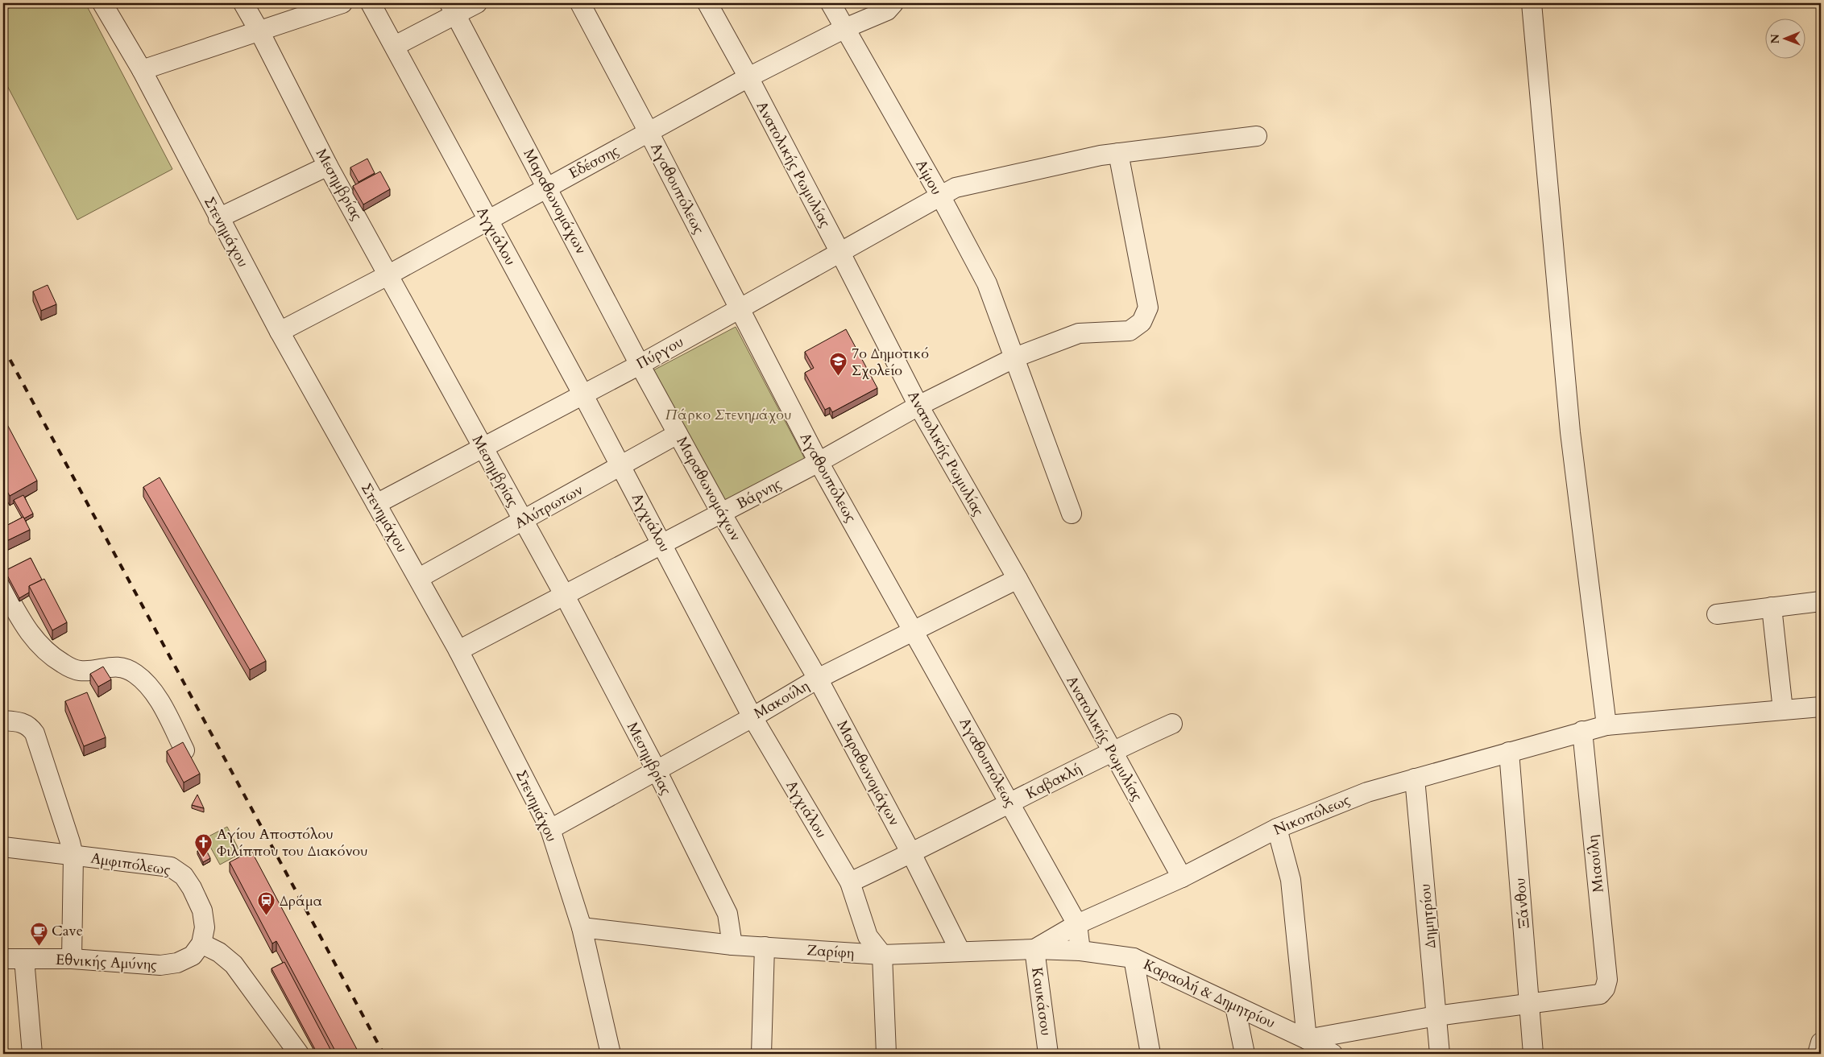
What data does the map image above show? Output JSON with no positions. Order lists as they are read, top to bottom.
{
  "streets": {
    "street": [
      "Εδέσσης",
      "Ανατολικής Ρωμυλίας",
      "Αίμου",
      "Μεσημβρίας",
      "Αγαθουπόλεως",
      "Μαραθωνομάχων",
      "Στενημάχου",
      "Αγχιάλου",
      "Πύργου",
      "Βάρνης",
      "Αλύτρωτων",
      "Μακούλη",
      "Καβακλή",
      "Νικοπόλεως",
      "Αμφιπόλεως",
      "Μιαούλη",
      "Ξάνθου",
      "Δημητρίου",
      "Ζαρίφη",
      "Εθνικής Αμύνης",
      "Καραολή & Δημητρίου",
      "Καυκάσου"
    ]
  },
  "crossings": [
    ["Εδέσσης", "Ανατολικής Ρωμυλίας"],
    ["Εδέσσης", "Αίμου"],
    ["Εδέσσης", "Μεσημβρίας"],
    ["Εδέσσης", "Αγαθουπόλεως"],
    ["Εδέσσης", "Μαραθωνομάχων"],
    ["Εδέσσης", "Στενημάχου"],
    ["Εδέσσης", "Αγχιάλου"],
    ["Ανατολικής Ρωμυλίας", "Πύργου"],
    ["Ανατολικής Ρωμυλίας", "Βάρνης"],
    ["Ανατολικής Ρωμυλίας", "Μακούλη"],
    ["Ανατολικής Ρωμυλίας", "Καβακλή"],
    ["Ανατολικής Ρωμυλίας", "Νικοπόλεως"],
    ["Αίμου", "Πύργου"],
    ["Αίμου", "Βάρνης"],
    ["Μεσημβρίας", "Πύργου"],
    ["Μεσημβρίας", "Βάρνης"],
    ["Μεσημβρίας", "Αλύτρωτων"],
    ["Μεσημβρίας", "Μακούλη"],
    ["Μεσημβρίας", "Ζαρίφη"],
    ["Αγαθουπόλεως", "Πύργου"],
    ["Αγαθουπόλεως", "Βάρνης"],
    ["Αγαθουπόλεως", "Μακούλη"],
    ["Αγαθουπόλεως", "Καβακλή"],
    ["Αγαθουπόλεως", "Νικοπόλεως"],
    ["Μαραθωνομάχων", "Πύργου"],
    ["Μαραθωνομάχων", "Βάρνης"],
    ["Μαραθωνομάχων", "Αλύτρωτων"],
    ["Μαραθωνομάχων", "Μακούλη"],
    ["Μαραθωνομάχων", "Καβακλή"],
    ["Μαραθωνομάχων", "Ζαρίφη"],
    ["Στενημάχου", "Πύργου"],
    ["Στενημάχου", "Βάρνης"],
    ["Στενημάχου", "Αλύτρωτων"],
    ["Στενημάχου", "Μακούλη"],
    ["Στενημάχου", "Ζαρίφη"],
    ["Αγχιάλου", "Πύργου"],
    ["Αγχιάλου", "Βάρνης"],
    ["Αγχιάλου", "Αλύτρωτων"],
    ["Αγχιάλου", "Μακούλη"],
    ["Αγχιάλου", "Καβακλή"],
    ["Αγχιάλου", "Ζαρίφη"],
    ["Πύργου", "Βάρνης"],
    ["Νικοπόλεως", "Μιαούλη"],
    ["Νικοπόλεως", "Ξάνθου"],
    ["Νικοπόλεως", "Δημητρίου"],
    ["Νικοπόλεως", "Ζαρίφη"],
    ["Νικοπόλεως", "Καυκάσου"],
    ["Αμφιπόλεως", "Εθνικής Αμύνης"],
    ["Μιαούλη", "Ξάνθου"],
    ["Ζαρίφη", "Καραολή & Δημητρίου"],
    ["Ζαρίφη", "Καυκάσου"]
  ],
  "parks": ["Πάρκο Στενημάχου"],
  "places": {
    "school or university": ["7ο Δημοτικό Σχολείο"],
    "church": ["Αγίου Αποστόλου Φιλίππου του Διακόνου"],
    "station": ["Δράμα"],
    "cafe": ["Cave"]
  },
  "north": "left"
}
